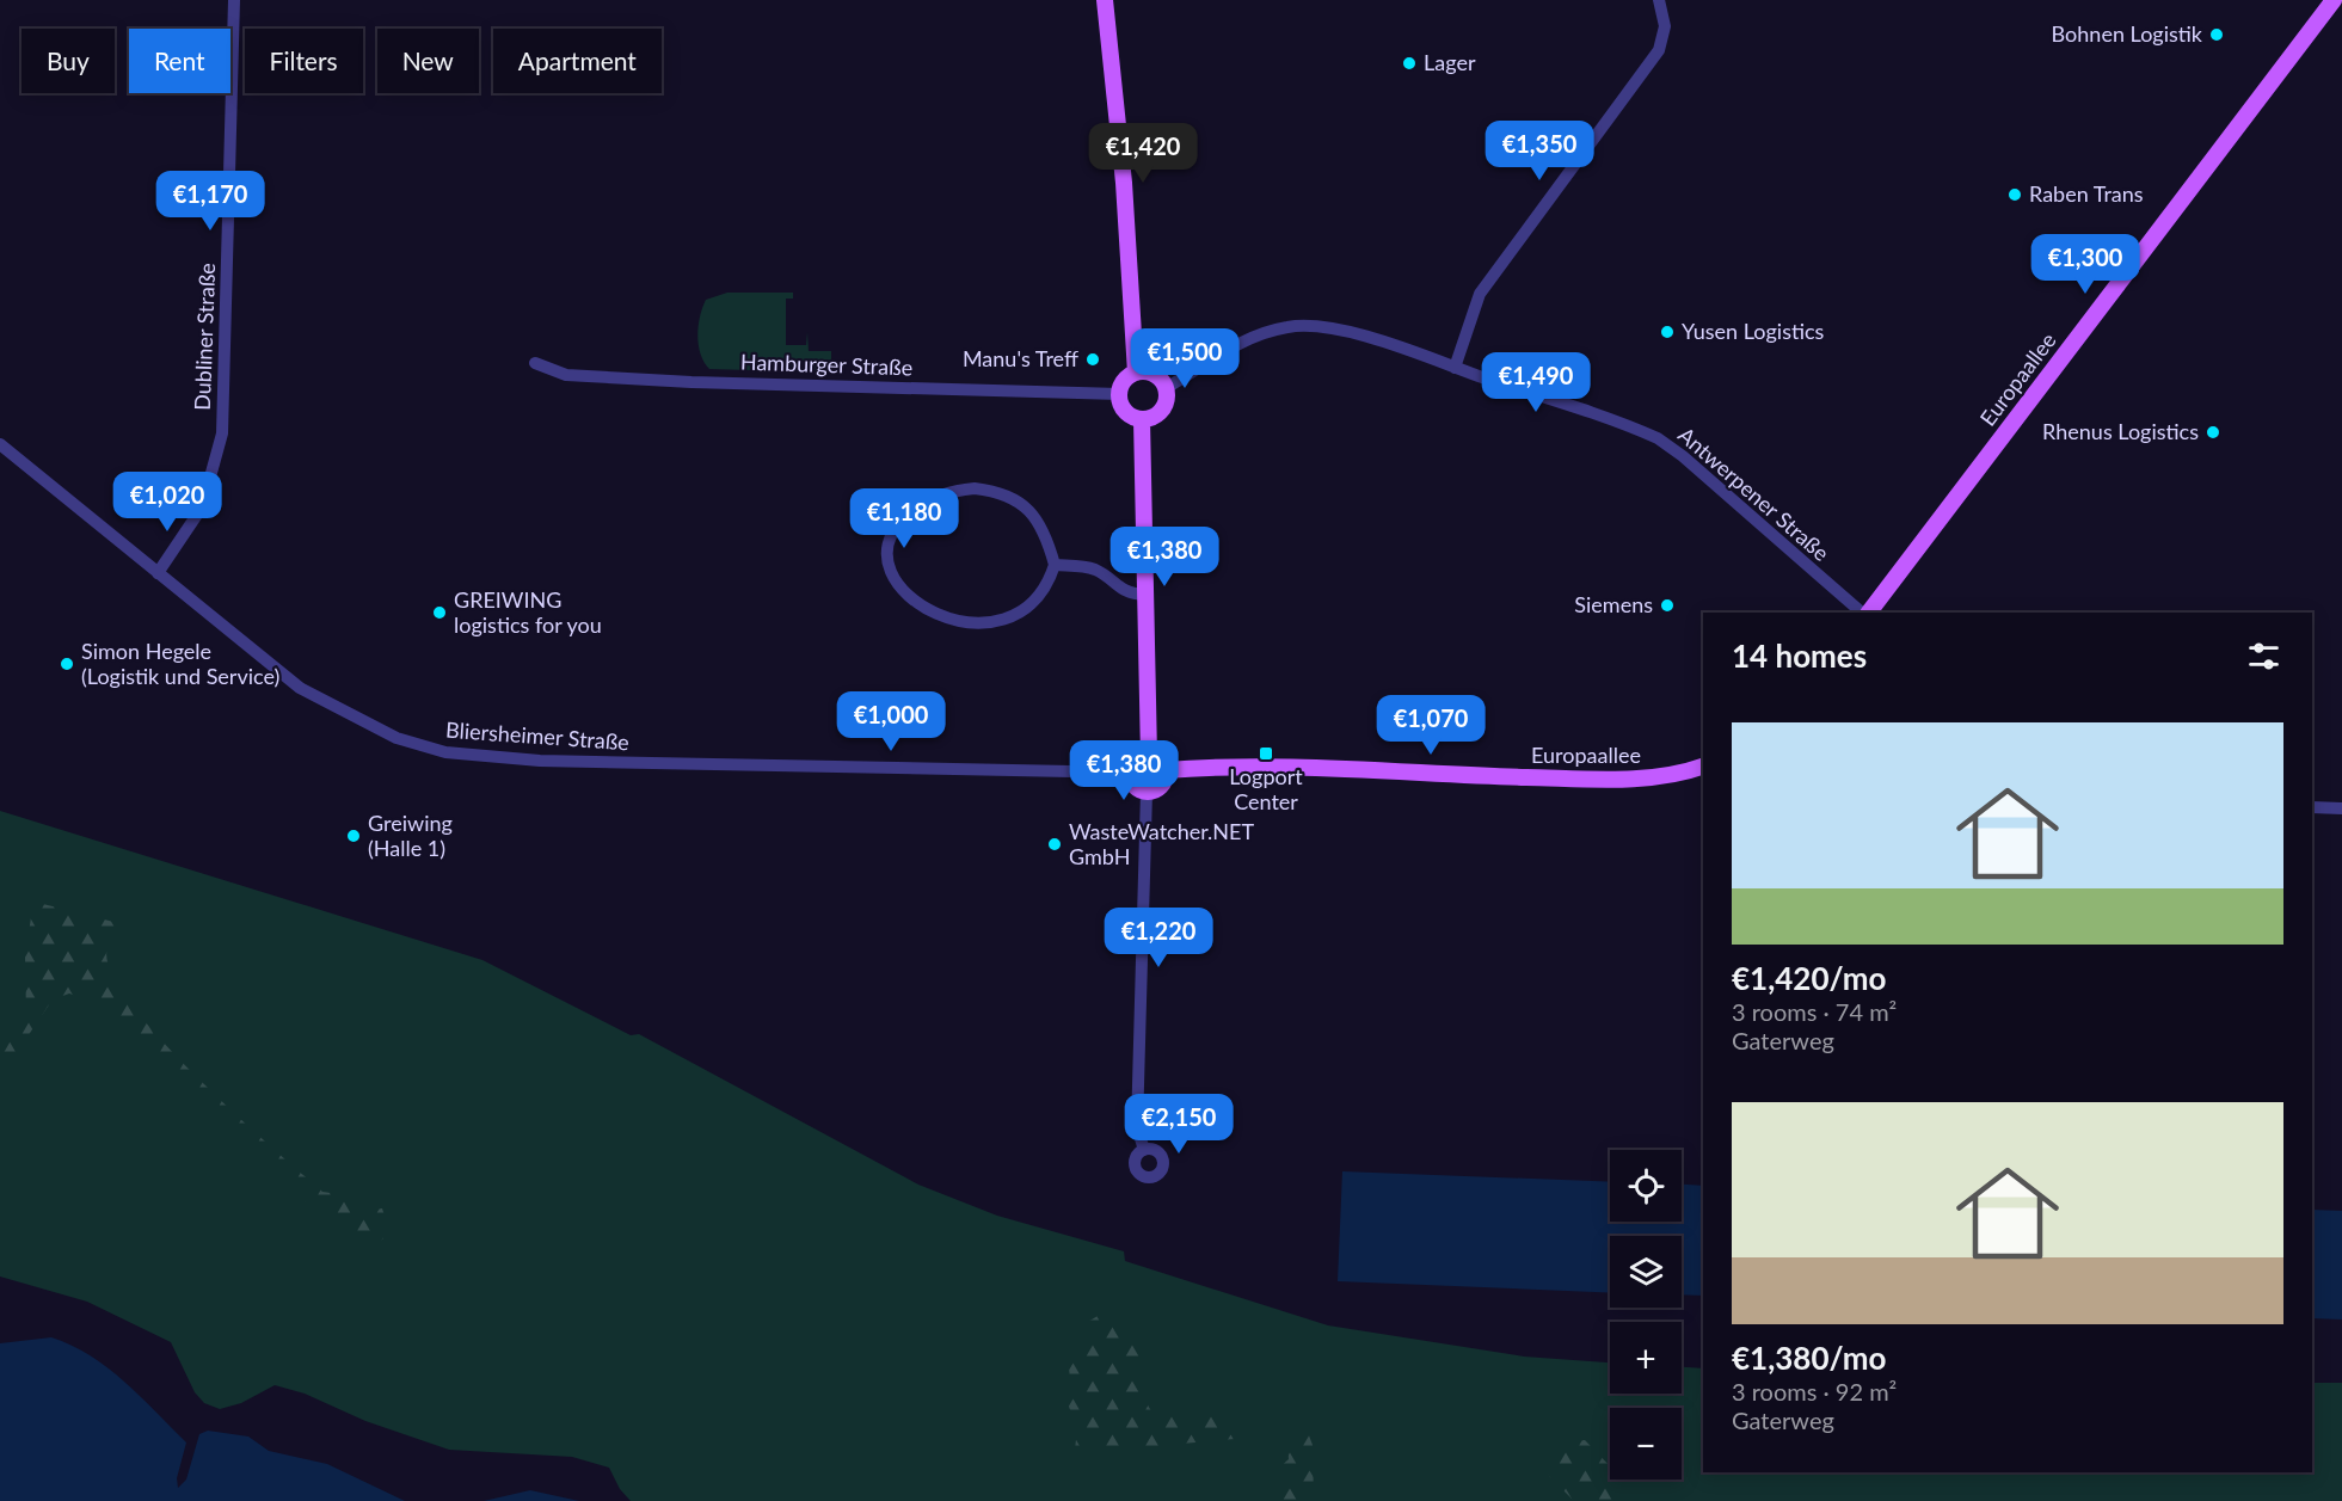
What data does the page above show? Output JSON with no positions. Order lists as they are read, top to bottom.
{
  "streets": {
    "main road": ["Europaallee"],
    "street": [
      "Dubliner Straße",
      "Hamburger Straße",
      "Antwerpener Straße",
      "Bliersheimer Straße"
    ]
  },
  "crossings": [
    ["Dubliner Straße", "Bliersheimer Straße"],
    ["Hamburger Straße", "Antwerpener Straße"],
    ["Europaallee", "Bliersheimer Straße"]
  ],
  "places": {
    "other": [
      "Bohnen Logistik",
      "Lager",
      "Raben Trans",
      "Yusen Logistics",
      "Manu's Treff",
      "Rhenus Logistics",
      "Siemens",
      "GREIWING logistics for you",
      "Simon Hegele (Logistik und Service)",
      "Greiwing (Halle 1)",
      "WasteWatcher.NET GmbH"
    ],
    "transit": ["Logport Center"]
  },
  "page": {
    "chip": [
      "Buy",
      "Rent",
      "Filters",
      "New",
      "Apartment"
    ],
    "price": [
      "€1,350",
      "€1,420",
      "€1,170",
      "€1,300",
      "€1,500",
      "€1,490",
      "€1,020",
      "€1,180",
      "€1,380",
      "€1,000",
      "€1,070",
      "€1,380",
      "€1,220",
      "€2,150"
    ],
    "heading": "14 homes",
    "list": [
      {
        "name": "€1,420/mo",
        "note": "3 rooms · 74 m² · Gaterweg"
      },
      {
        "name": "€1,380/mo",
        "note": "3 rooms · 92 m² · Gaterweg"
      }
    ],
    "map_buttons": ["+", "−"]
  }
}
